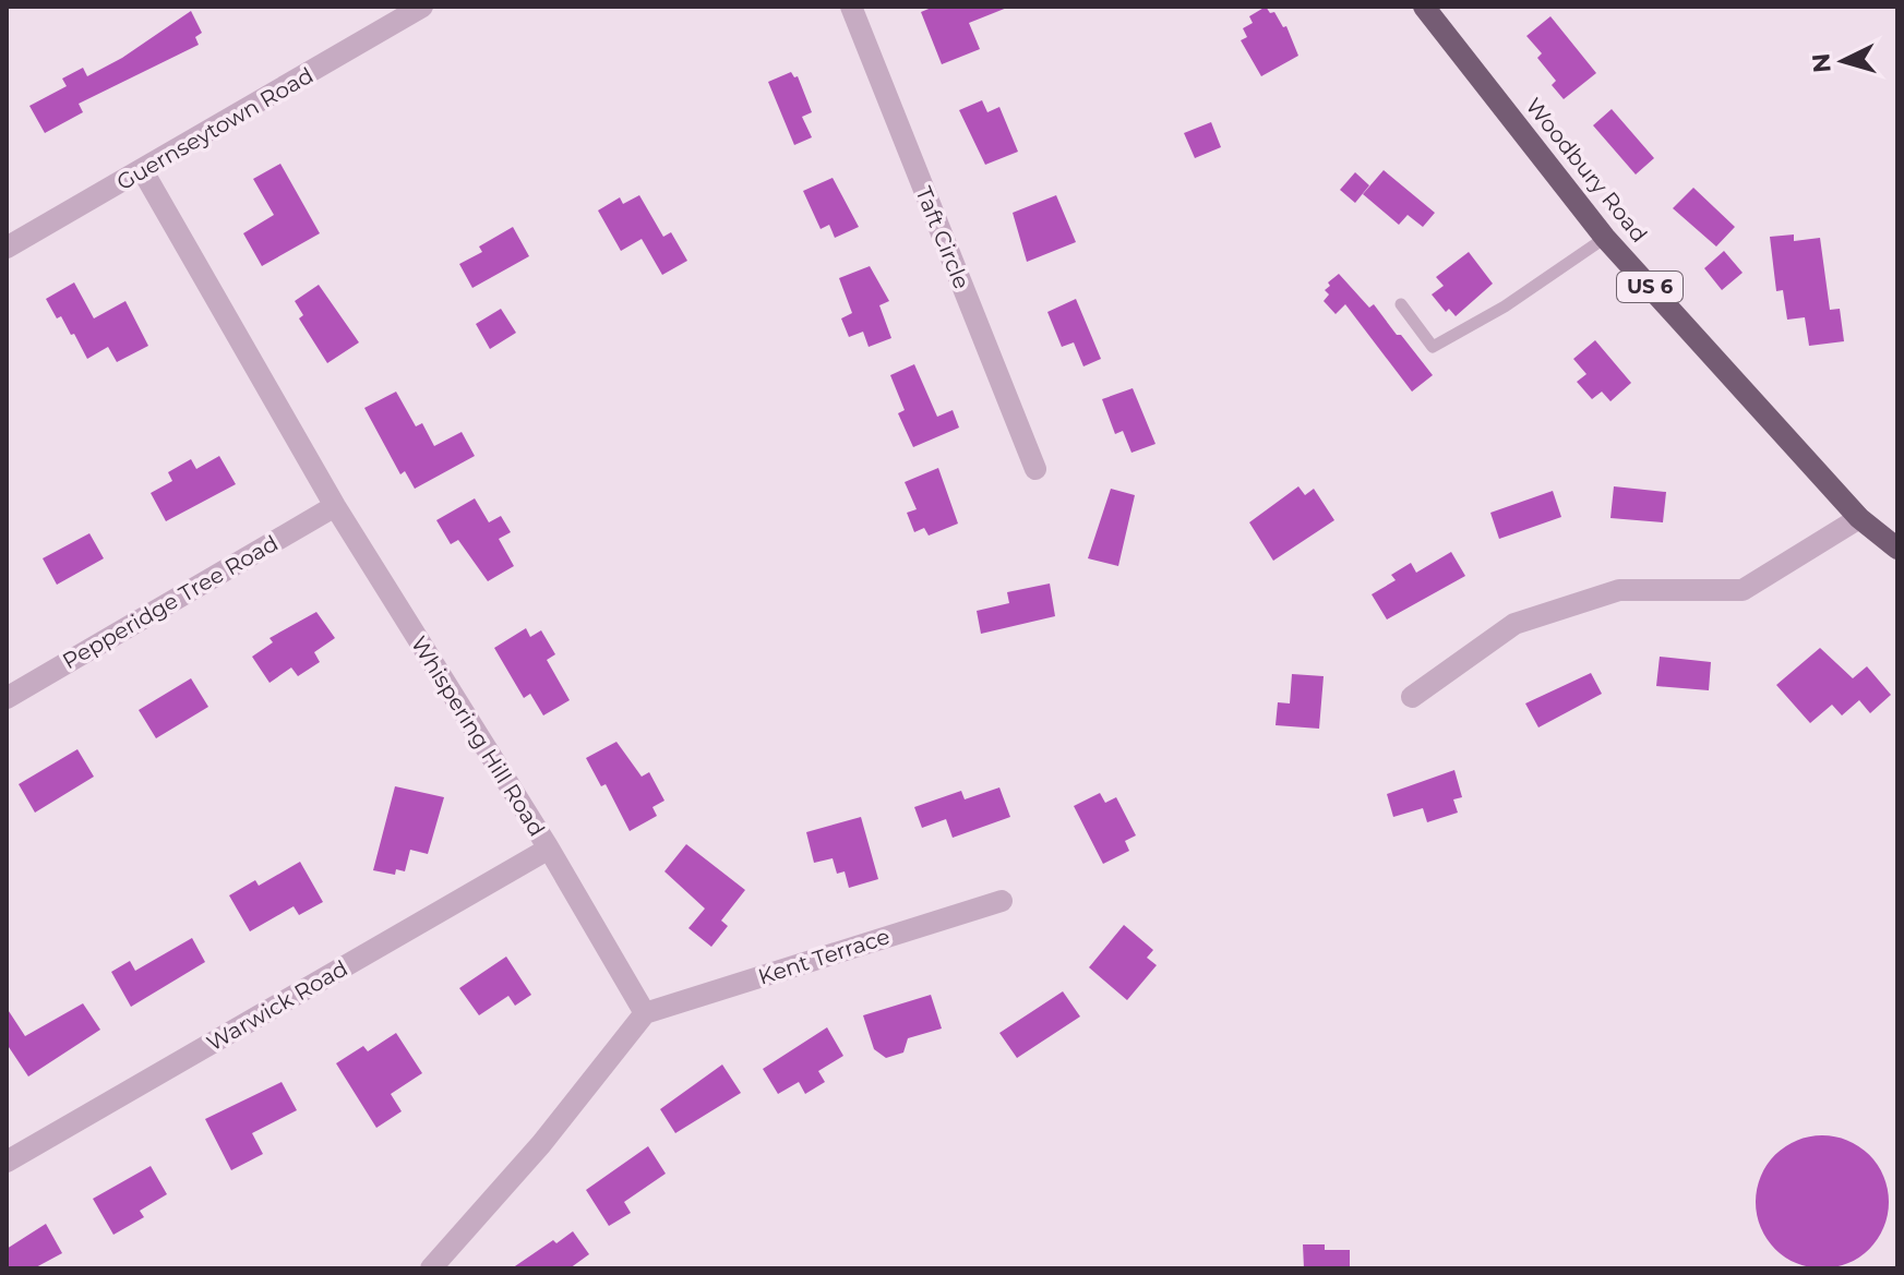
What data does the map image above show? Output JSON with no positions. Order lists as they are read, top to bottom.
{
  "streets": {
    "main road": ["Woodbury Road", "US 6"],
    "street": [
      "Guernseytown Road",
      "Taft Circle",
      "Pepperidge Tree Road",
      "Whispering Hill Road",
      "Kent Terrace",
      "Warwick Road"
    ]
  },
  "crossings": [
    ["Guernseytown Road", "Whispering Hill Road"],
    ["Pepperidge Tree Road", "Whispering Hill Road"],
    ["Whispering Hill Road", "Kent Terrace"],
    ["Whispering Hill Road", "Warwick Road"]
  ],
  "north": "left"
}
